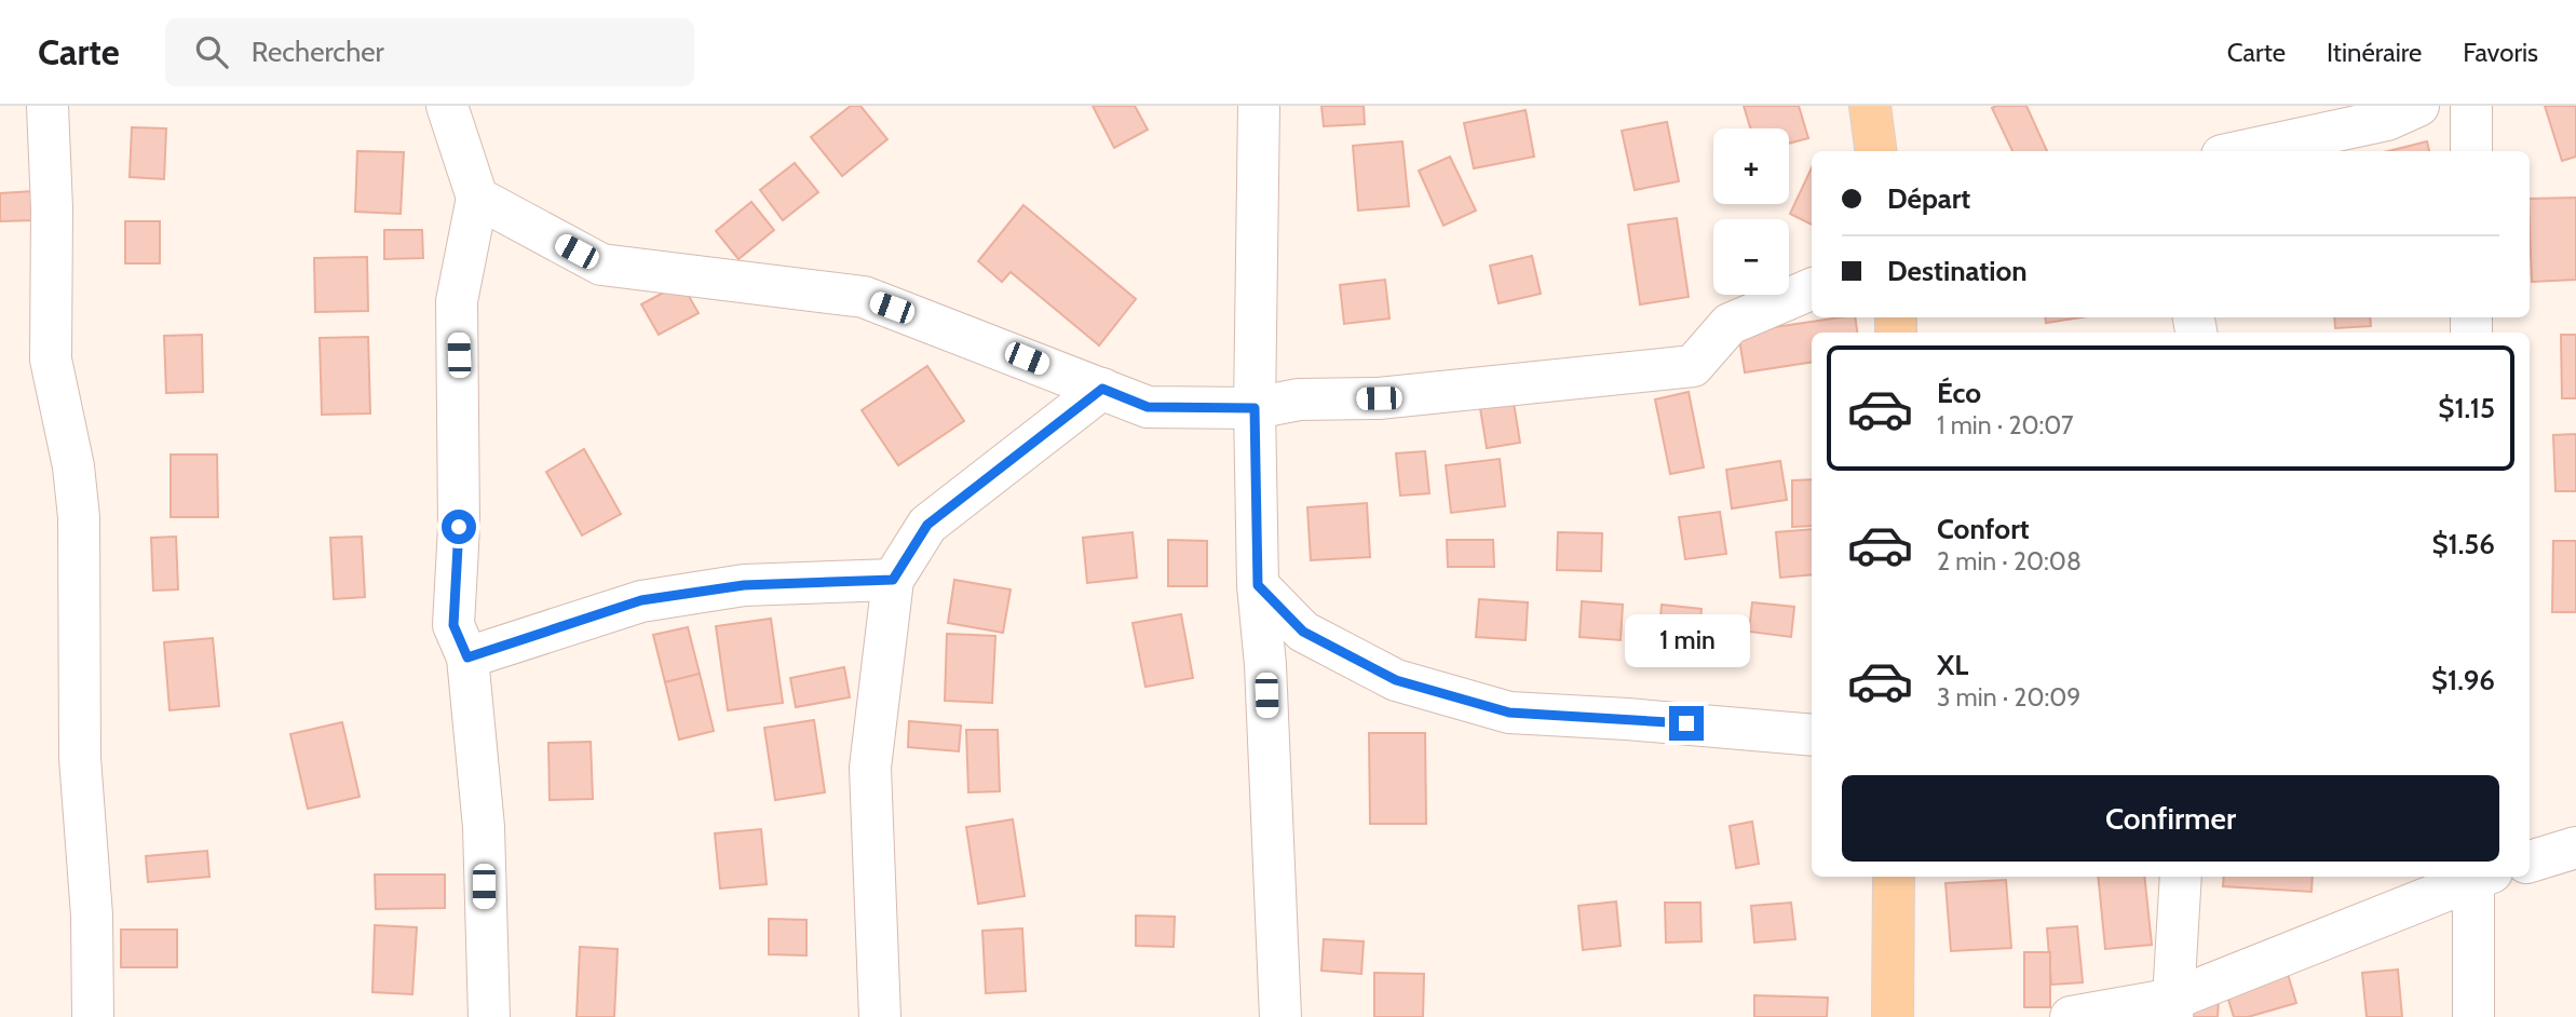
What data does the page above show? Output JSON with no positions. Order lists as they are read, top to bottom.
{
  "page": {
    "header": "Carte",
    "search": "Rechercher",
    "nav": ["Carte", "Itinéraire", "Favoris"],
    "map_buttons": ["+", "−"],
    "banner": ["Départ", "Destination"],
    "list": [
      {
        "name": "Éco",
        "note": "1 min · 20:07",
        "value": "$1.15"
      },
      {
        "name": "Confort",
        "note": "2 min · 20:08",
        "value": "$1.56"
      },
      {
        "name": "XL",
        "note": "3 min · 20:09",
        "value": "$1.96"
      }
    ],
    "bubble": "1 min",
    "buttons": "Confirmer"
  }
}
